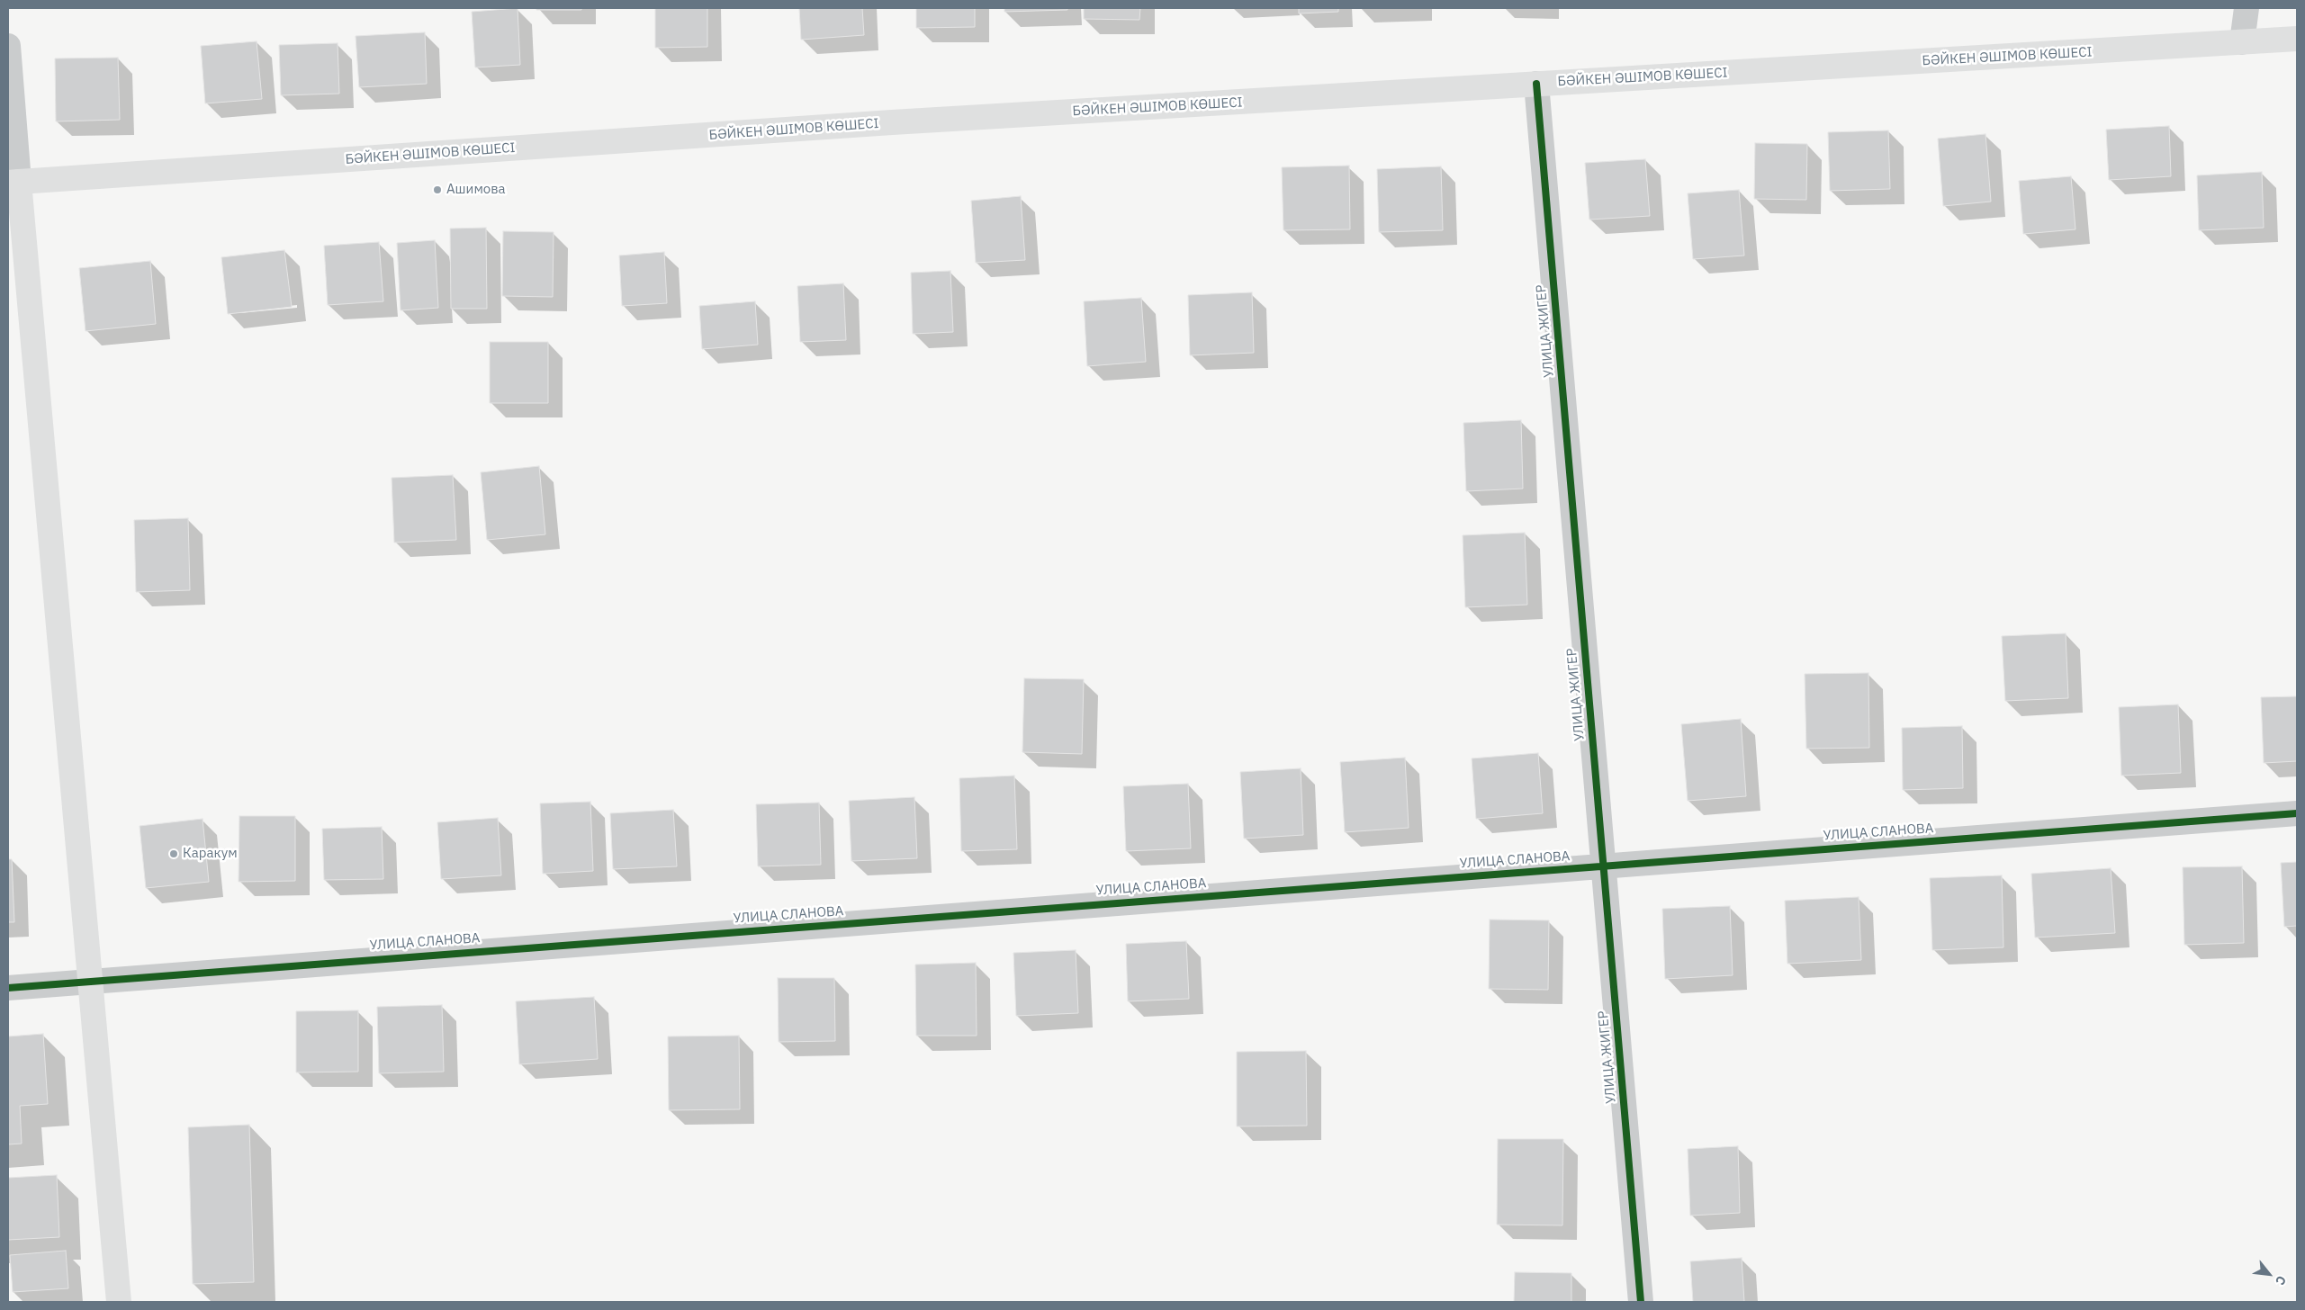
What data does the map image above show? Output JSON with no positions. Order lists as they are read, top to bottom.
{
  "streets": {
    "main road": ["БӘЙКЕН ӘШІМОВ КӨШЕСІ"],
    "street": ["УЛИЦА ЖИГЕР", "УЛИЦА СЛАНОВА"]
  },
  "crossings": [
    ["БӘЙКЕН ӘШІМОВ КӨШЕСІ", "УЛИЦА ЖИГЕР"],
    ["УЛИЦА ЖИГЕР", "УЛИЦА СЛАНОВА"]
  ],
  "places": ["Ашимова", "Каракум"],
  "north": "bottom right"
}
